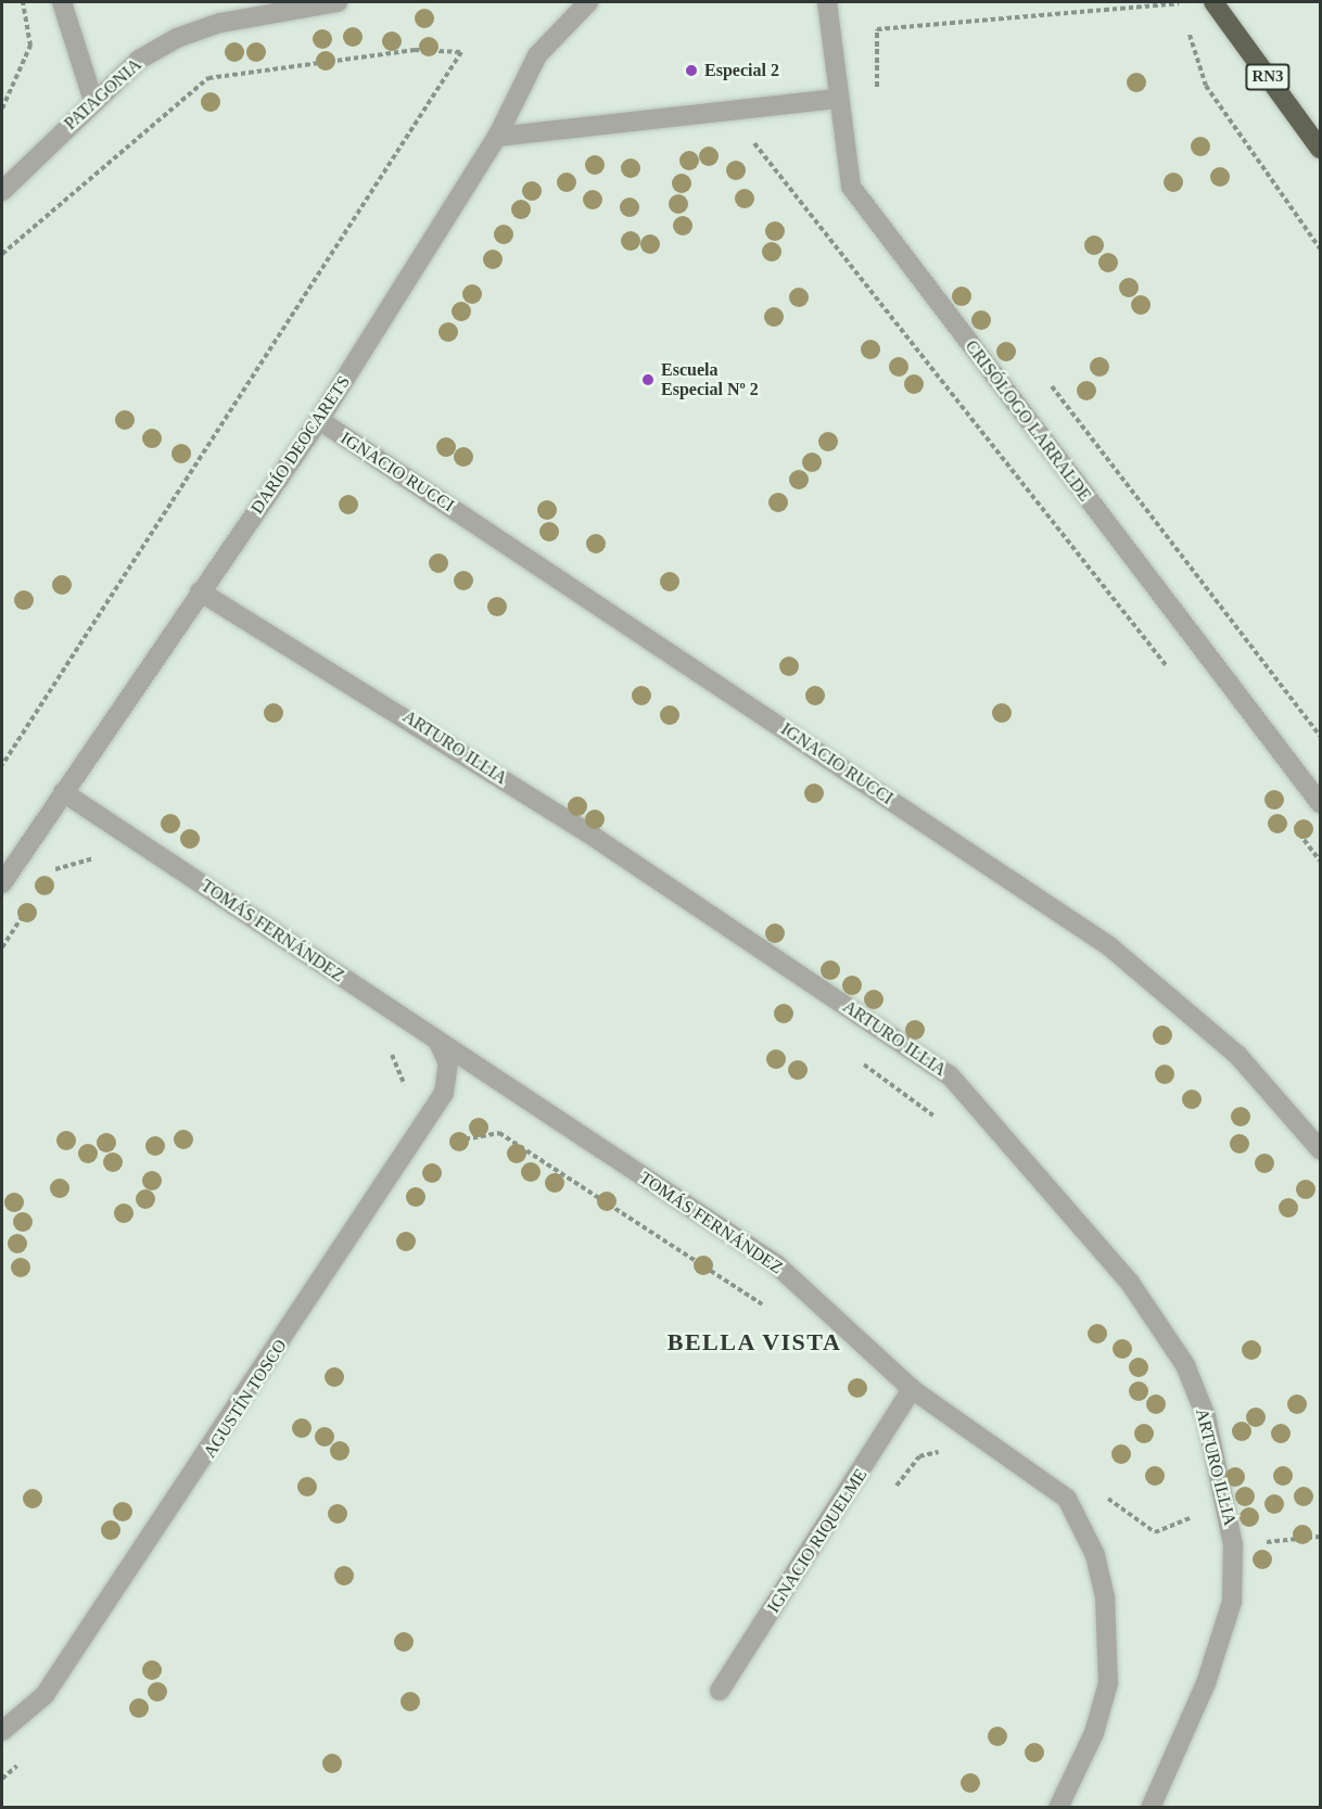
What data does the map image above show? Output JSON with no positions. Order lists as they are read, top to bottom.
{
  "streets": {
    "highway": ["RN3"],
    "street": [
      "PATAGONIA",
      "CRISÓLOGO LARRALDE",
      "DARÍO DEOCARETS",
      "IGNACIO RUCCI",
      "ARTURO ILLIA",
      "TOMÁS FERNÁNDEZ",
      "AGUSTÍN TOSCO",
      "IGNACIO RIQUELME"
    ]
  },
  "crossings": [
    ["DARÍO DEOCARETS", "IGNACIO RUCCI"],
    ["DARÍO DEOCARETS", "ARTURO ILLIA"],
    ["DARÍO DEOCARETS", "TOMÁS FERNÁNDEZ"],
    ["TOMÁS FERNÁNDEZ", "AGUSTÍN TOSCO"],
    ["TOMÁS FERNÁNDEZ", "IGNACIO RIQUELME"]
  ],
  "districts": ["BELLA VISTA"],
  "places": ["Especial 2", "Escuela Especial Nº 2"]
}
